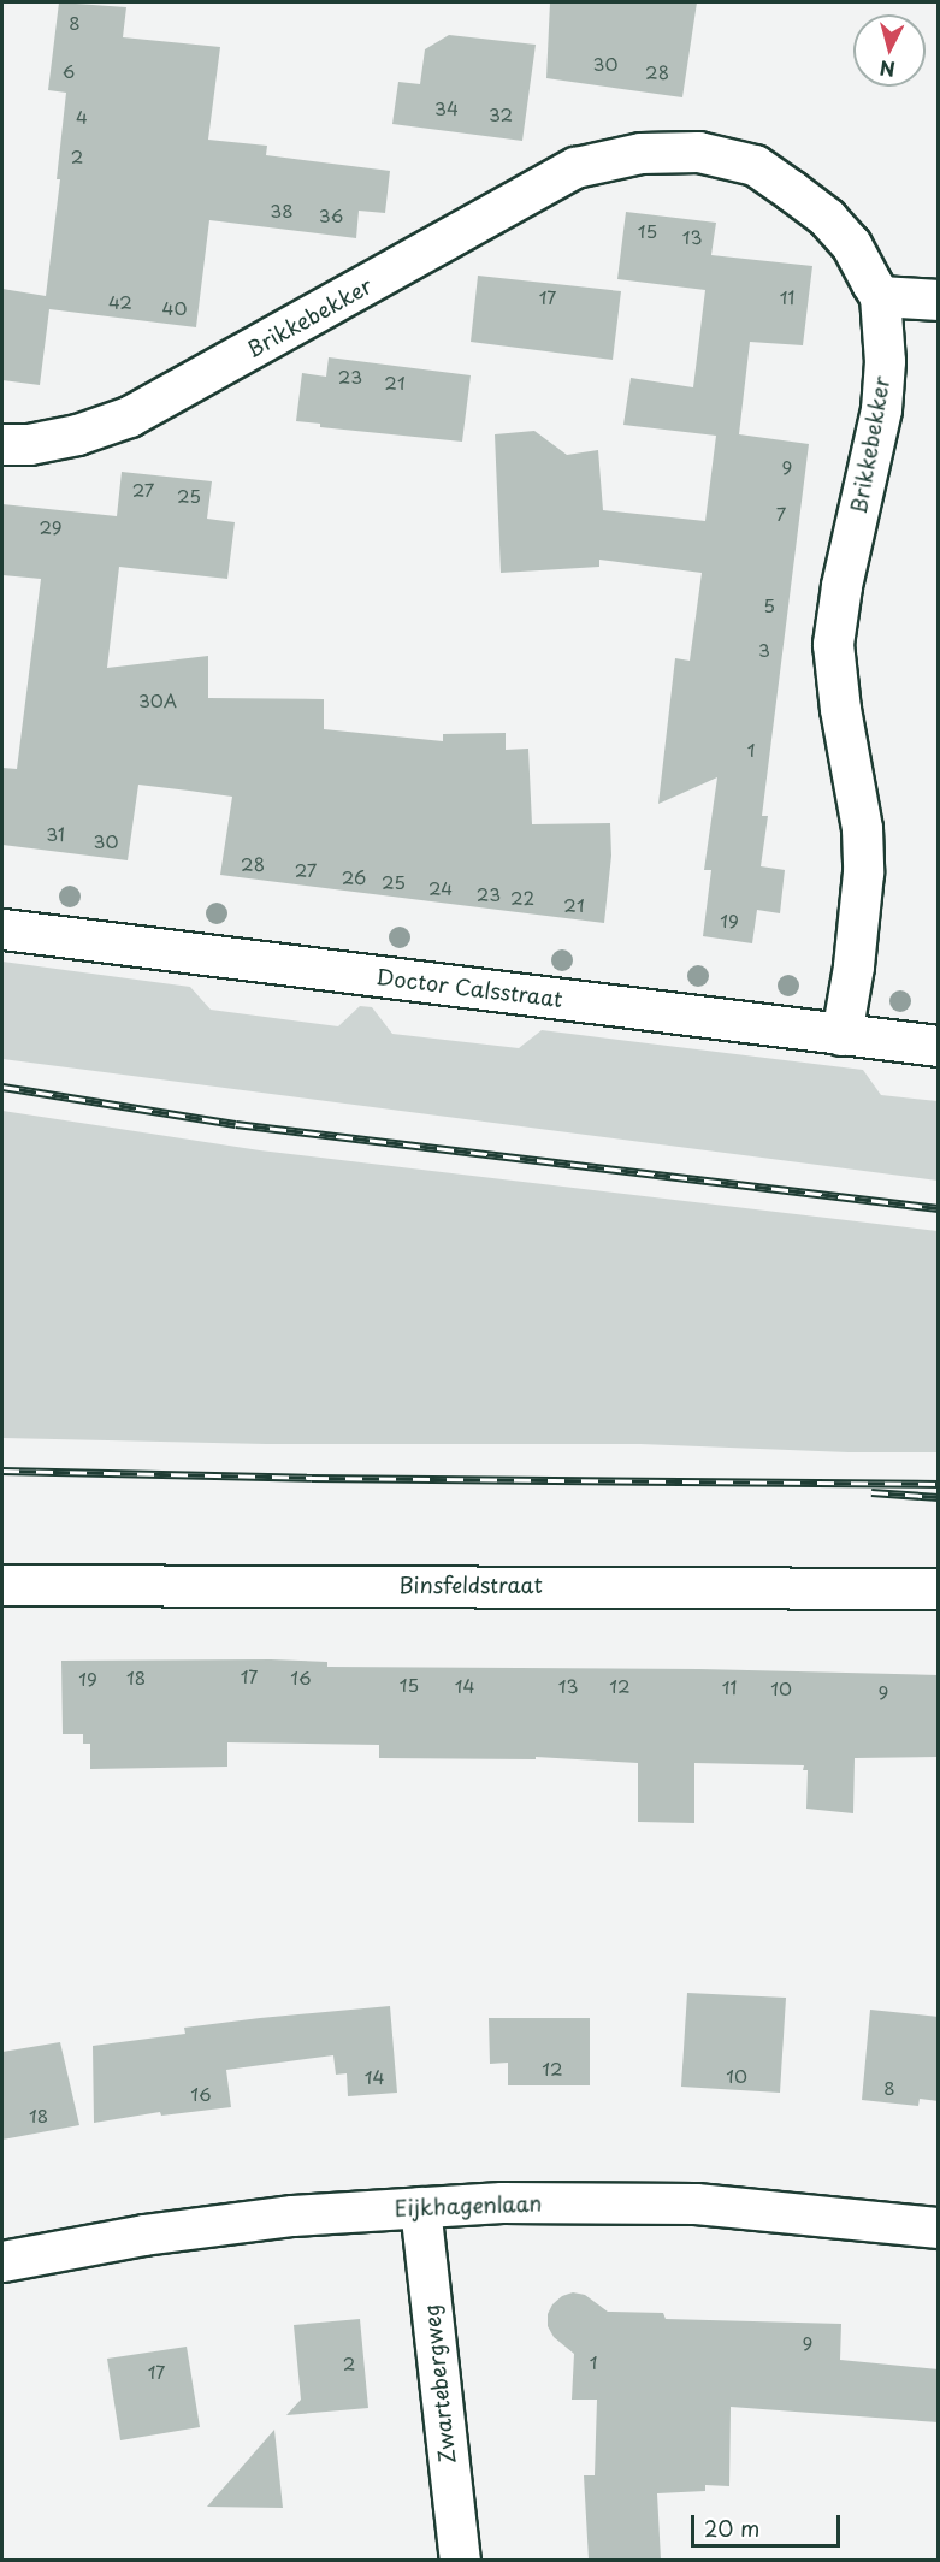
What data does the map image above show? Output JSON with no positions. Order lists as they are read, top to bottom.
{
  "streets": {
    "street": [
      "Brikkebekker",
      "Doctor Calsstraat",
      "Binsfeldstraat",
      "Eijkhagenlaan",
      "Zwartebergweg"
    ]
  },
  "crossings": [
    ["Brikkebekker", "Doctor Calsstraat"],
    ["Eijkhagenlaan", "Zwartebergweg"]
  ],
  "house_numbers": [
    "8",
    "30",
    "6",
    "28",
    "34",
    "32",
    "4",
    "2",
    "38",
    "36",
    "15",
    "13",
    "17",
    "11",
    "42",
    "40",
    "23",
    "21",
    "9",
    "27",
    "25",
    "7",
    "29",
    "5",
    "3",
    "30A",
    "1",
    "31",
    "30",
    "28",
    "27",
    "26",
    "25",
    "24",
    "23",
    "22",
    "21",
    "19",
    "17",
    "18",
    "16",
    "19",
    "15",
    "14",
    "13",
    "12",
    "11",
    "10",
    "9",
    "12",
    "10",
    "14",
    "8",
    "16",
    "18",
    "9",
    "1",
    "2",
    "17"
  ],
  "scale_bar": "20 m",
  "north": "bottom"
}
